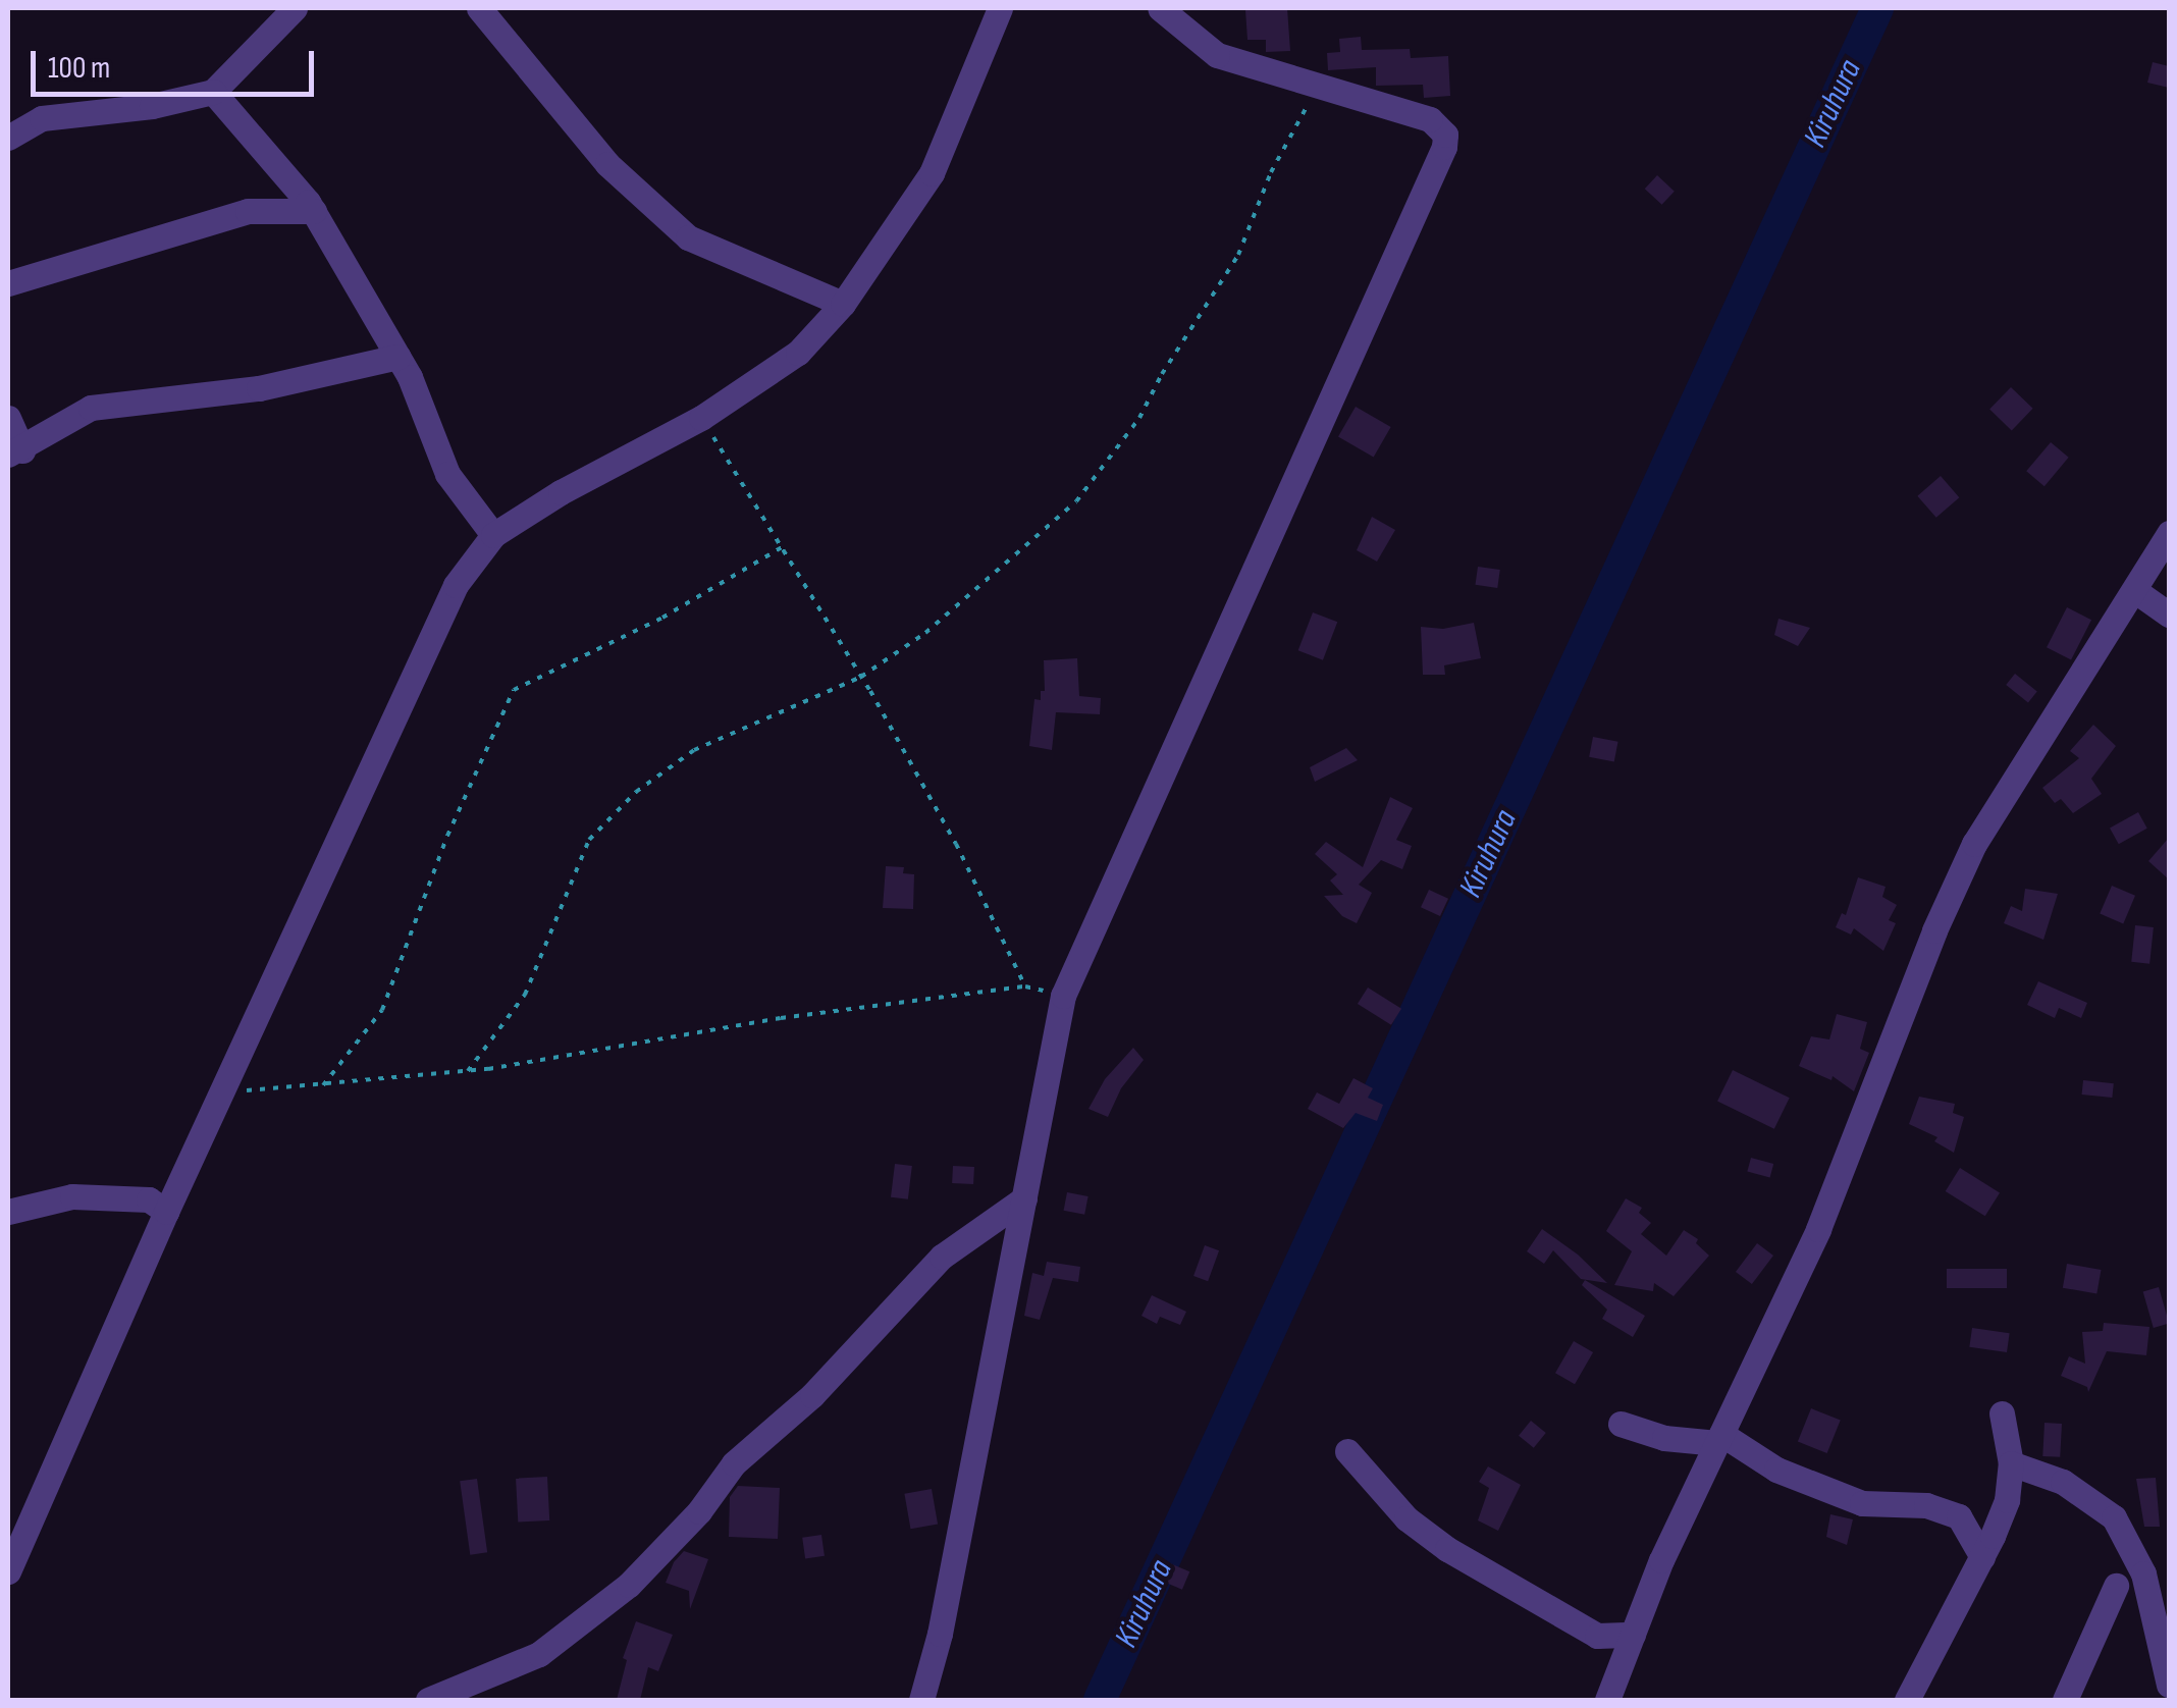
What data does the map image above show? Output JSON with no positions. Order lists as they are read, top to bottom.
{
  "water": ["Kiruhura"],
  "scale_bar": "100 m"
}
